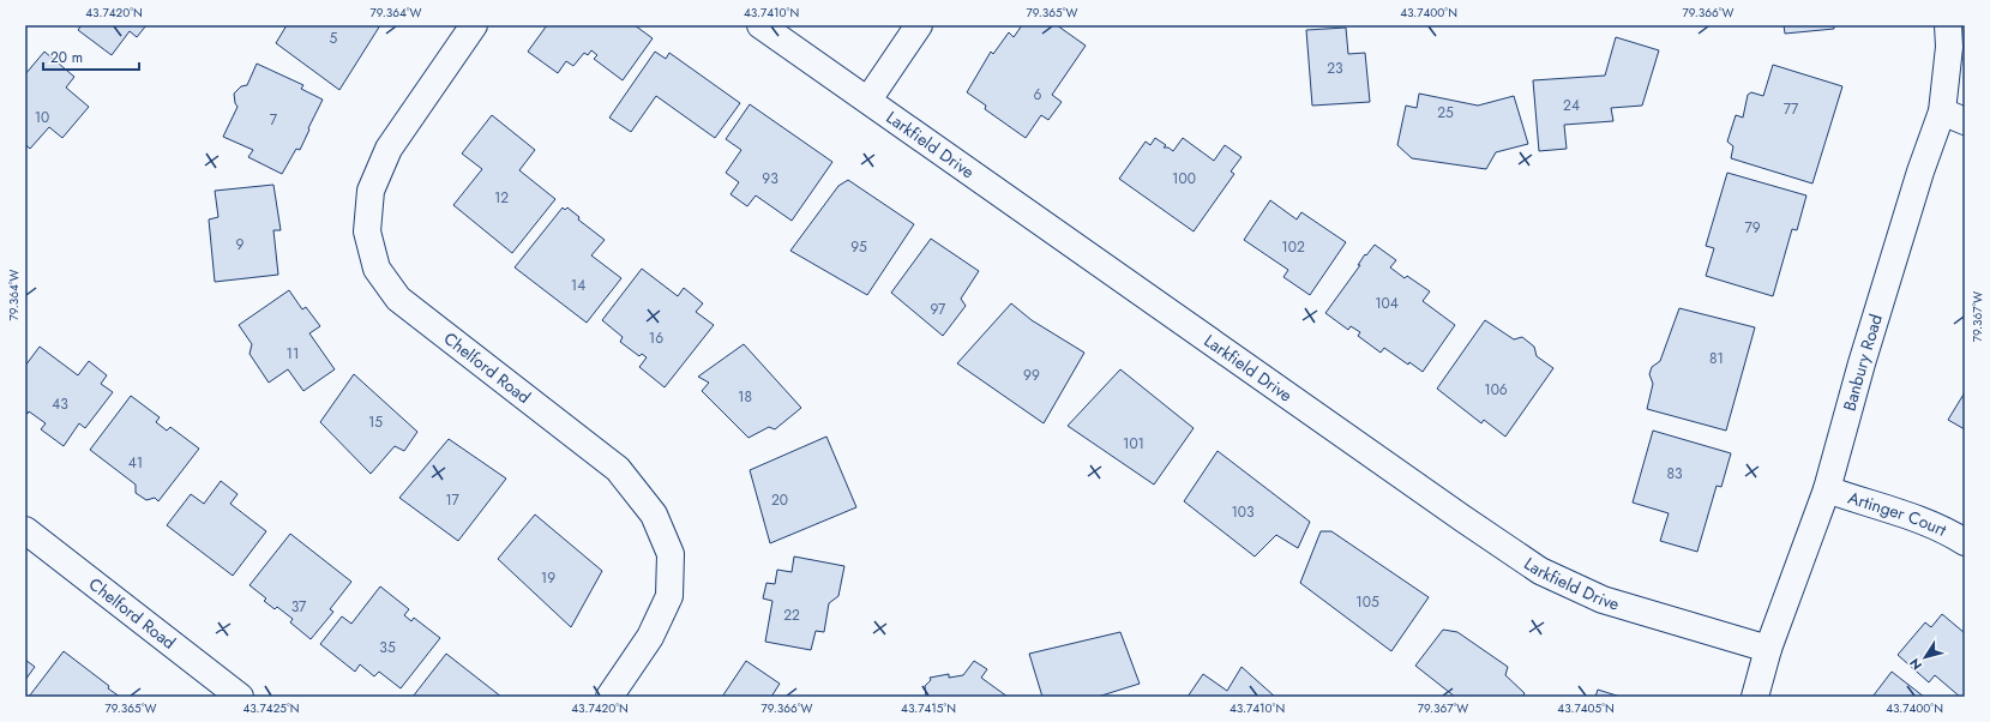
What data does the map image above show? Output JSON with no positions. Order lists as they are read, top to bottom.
{
  "streets": {
    "street": [
      "Larkfield Drive",
      "Banbury Road",
      "Chelford Road",
      "Artinger Court"
    ]
  },
  "crossings": [
    ["Larkfield Drive", "Banbury Road"],
    ["Banbury Road", "Artinger Court"]
  ],
  "house_numbers": [
    "5",
    "23",
    "6",
    "24",
    "77",
    "25",
    "10",
    "7",
    "93",
    "100",
    "12",
    "79",
    "9",
    "95",
    "102",
    "14",
    "104",
    "97",
    "16",
    "11",
    "81",
    "99",
    "106",
    "18",
    "43",
    "15",
    "101",
    "41",
    "83",
    "17",
    "20",
    "103",
    "19",
    "105",
    "37",
    "22",
    "35"
  ],
  "scale_bar": "20 m",
  "north": "bottom left",
  "coordinates": [
    "43.7420°N",
    "79.364°W",
    "43.7410°N",
    "79.365°W",
    "43.7400°N",
    "79.366°W",
    "79.367°W",
    "43.7425°N",
    "43.7415°N",
    "43.7405°N"
  ]
}
